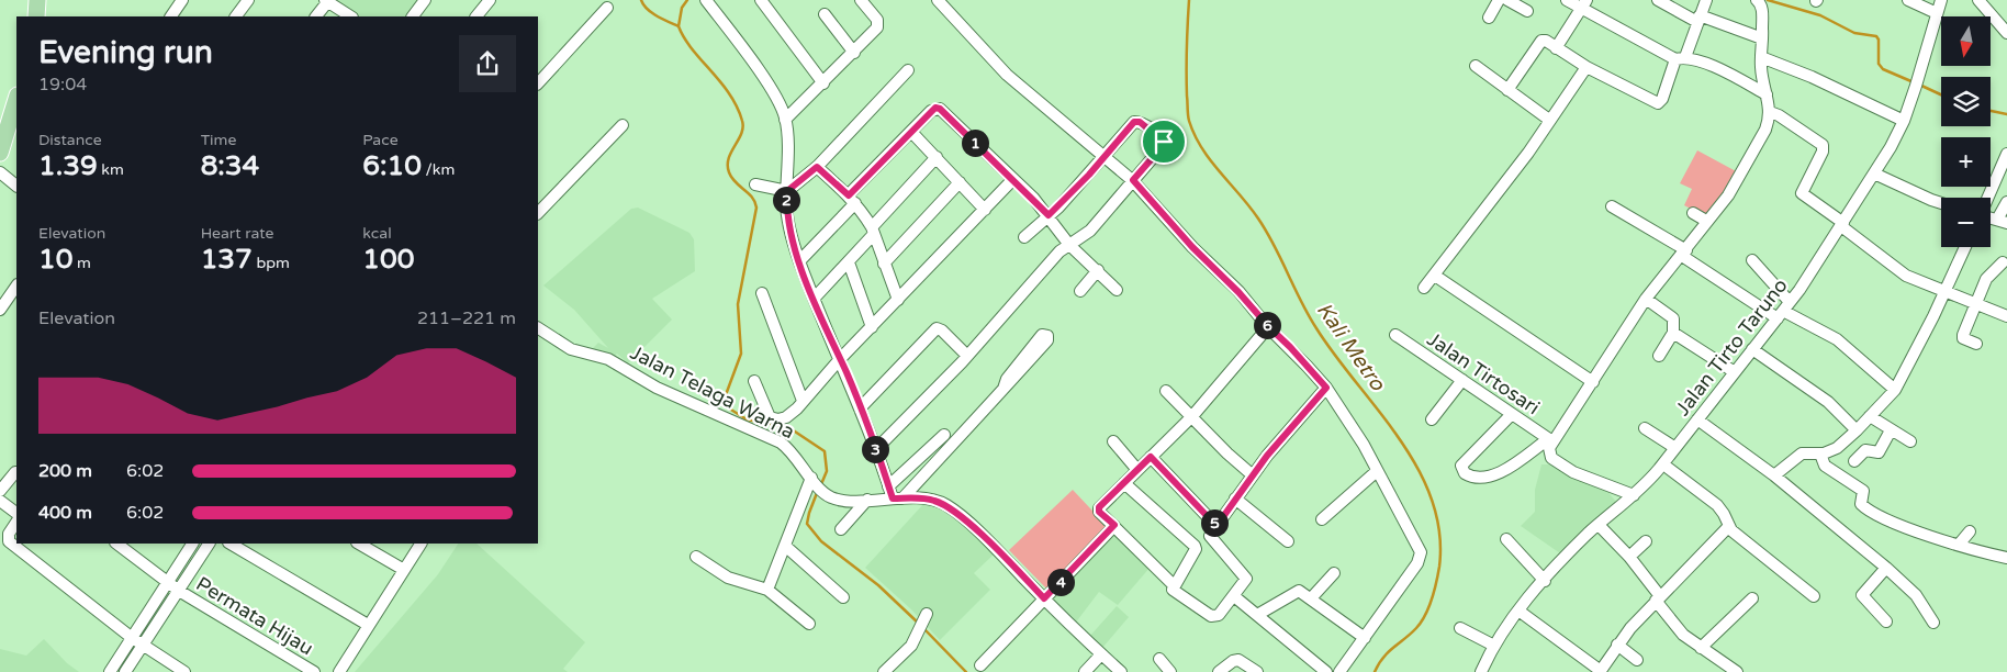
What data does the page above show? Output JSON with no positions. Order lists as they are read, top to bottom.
{
  "streets": {
    "street": [
      "Jalan Tirto Taruno",
      "Jalan Tirtosari",
      "Jalan Telaga Warna",
      "Permata Hijau"
    ]
  },
  "water": ["Kali Metro"],
  "north": "bottom",
  "page": {
    "map_buttons": ["+", "−"],
    "heading": ["Evening run", "19:04"],
    "stats": [
      ["Distance", "1.39 km"],
      ["Time", "8:34"],
      ["Pace", "6:10 /km"],
      ["Elevation", "10 m"],
      ["Heart rate", "137 bpm"],
      ["kcal", "100"]
    ],
    "pins": [
      "1",
      "2",
      "6",
      "3",
      "5",
      "4"
    ],
    "chart": ["Elevation", "211–221 m"],
    "list": [
      {
        "name": "200 m",
        "note": "6:02"
      },
      {
        "name": "400 m",
        "note": "6:02"
      }
    ]
  }
}
